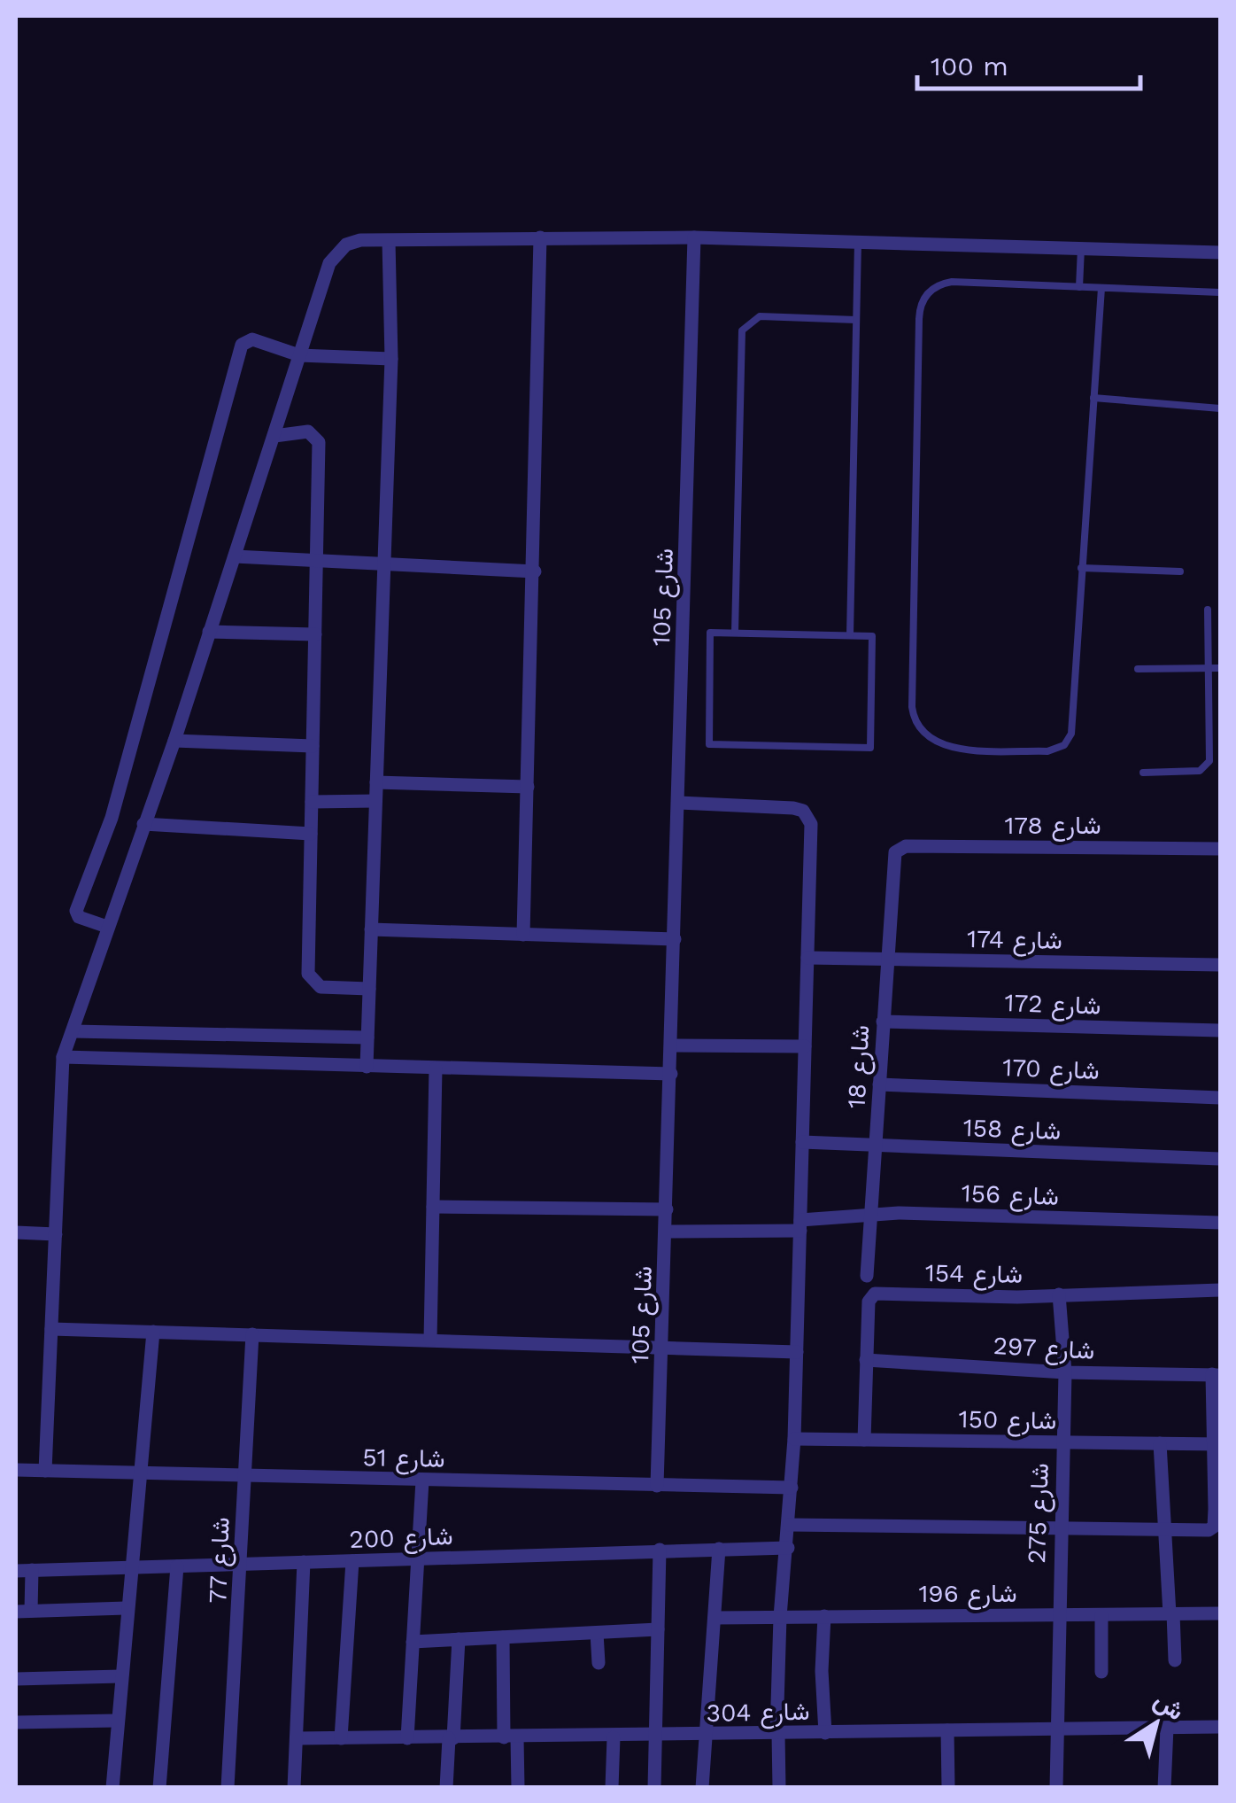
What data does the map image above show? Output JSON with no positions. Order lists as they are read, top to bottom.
{
  "streets": {
    "street": [
      "شارع 105",
      "شارع 178",
      "شارع 174",
      "شارع 172",
      "شارع 18",
      "شارع 170",
      "شارع 158",
      "شارع 156",
      "شارع 154",
      "شارع 297",
      "شارع 150",
      "شارع 51",
      "شارع 275",
      "شارع 200",
      "شارع 77",
      "شارع 196",
      "شارع 304"
    ]
  },
  "crossings": [
    ["شارع 105", "شارع 156"],
    ["شارع 105", "شارع 51"],
    ["شارع 178", "شارع 18"],
    ["شارع 174", "شارع 18"],
    ["شارع 172", "شارع 18"],
    ["شارع 18", "شارع 170"],
    ["شارع 18", "شارع 158"],
    ["شارع 18", "شارع 156"],
    ["شارع 154", "شارع 297"],
    ["شارع 154", "شارع 150"],
    ["شارع 154", "شارع 275"],
    ["شارع 297", "شارع 275"],
    ["شارع 150", "شارع 275"],
    ["شارع 51", "شارع 77"],
    ["شارع 275", "شارع 196"],
    ["شارع 275", "شارع 304"],
    ["شارع 200", "شارع 77"]
  ],
  "scale_bar": "100 m",
  "north": "top right"
}
